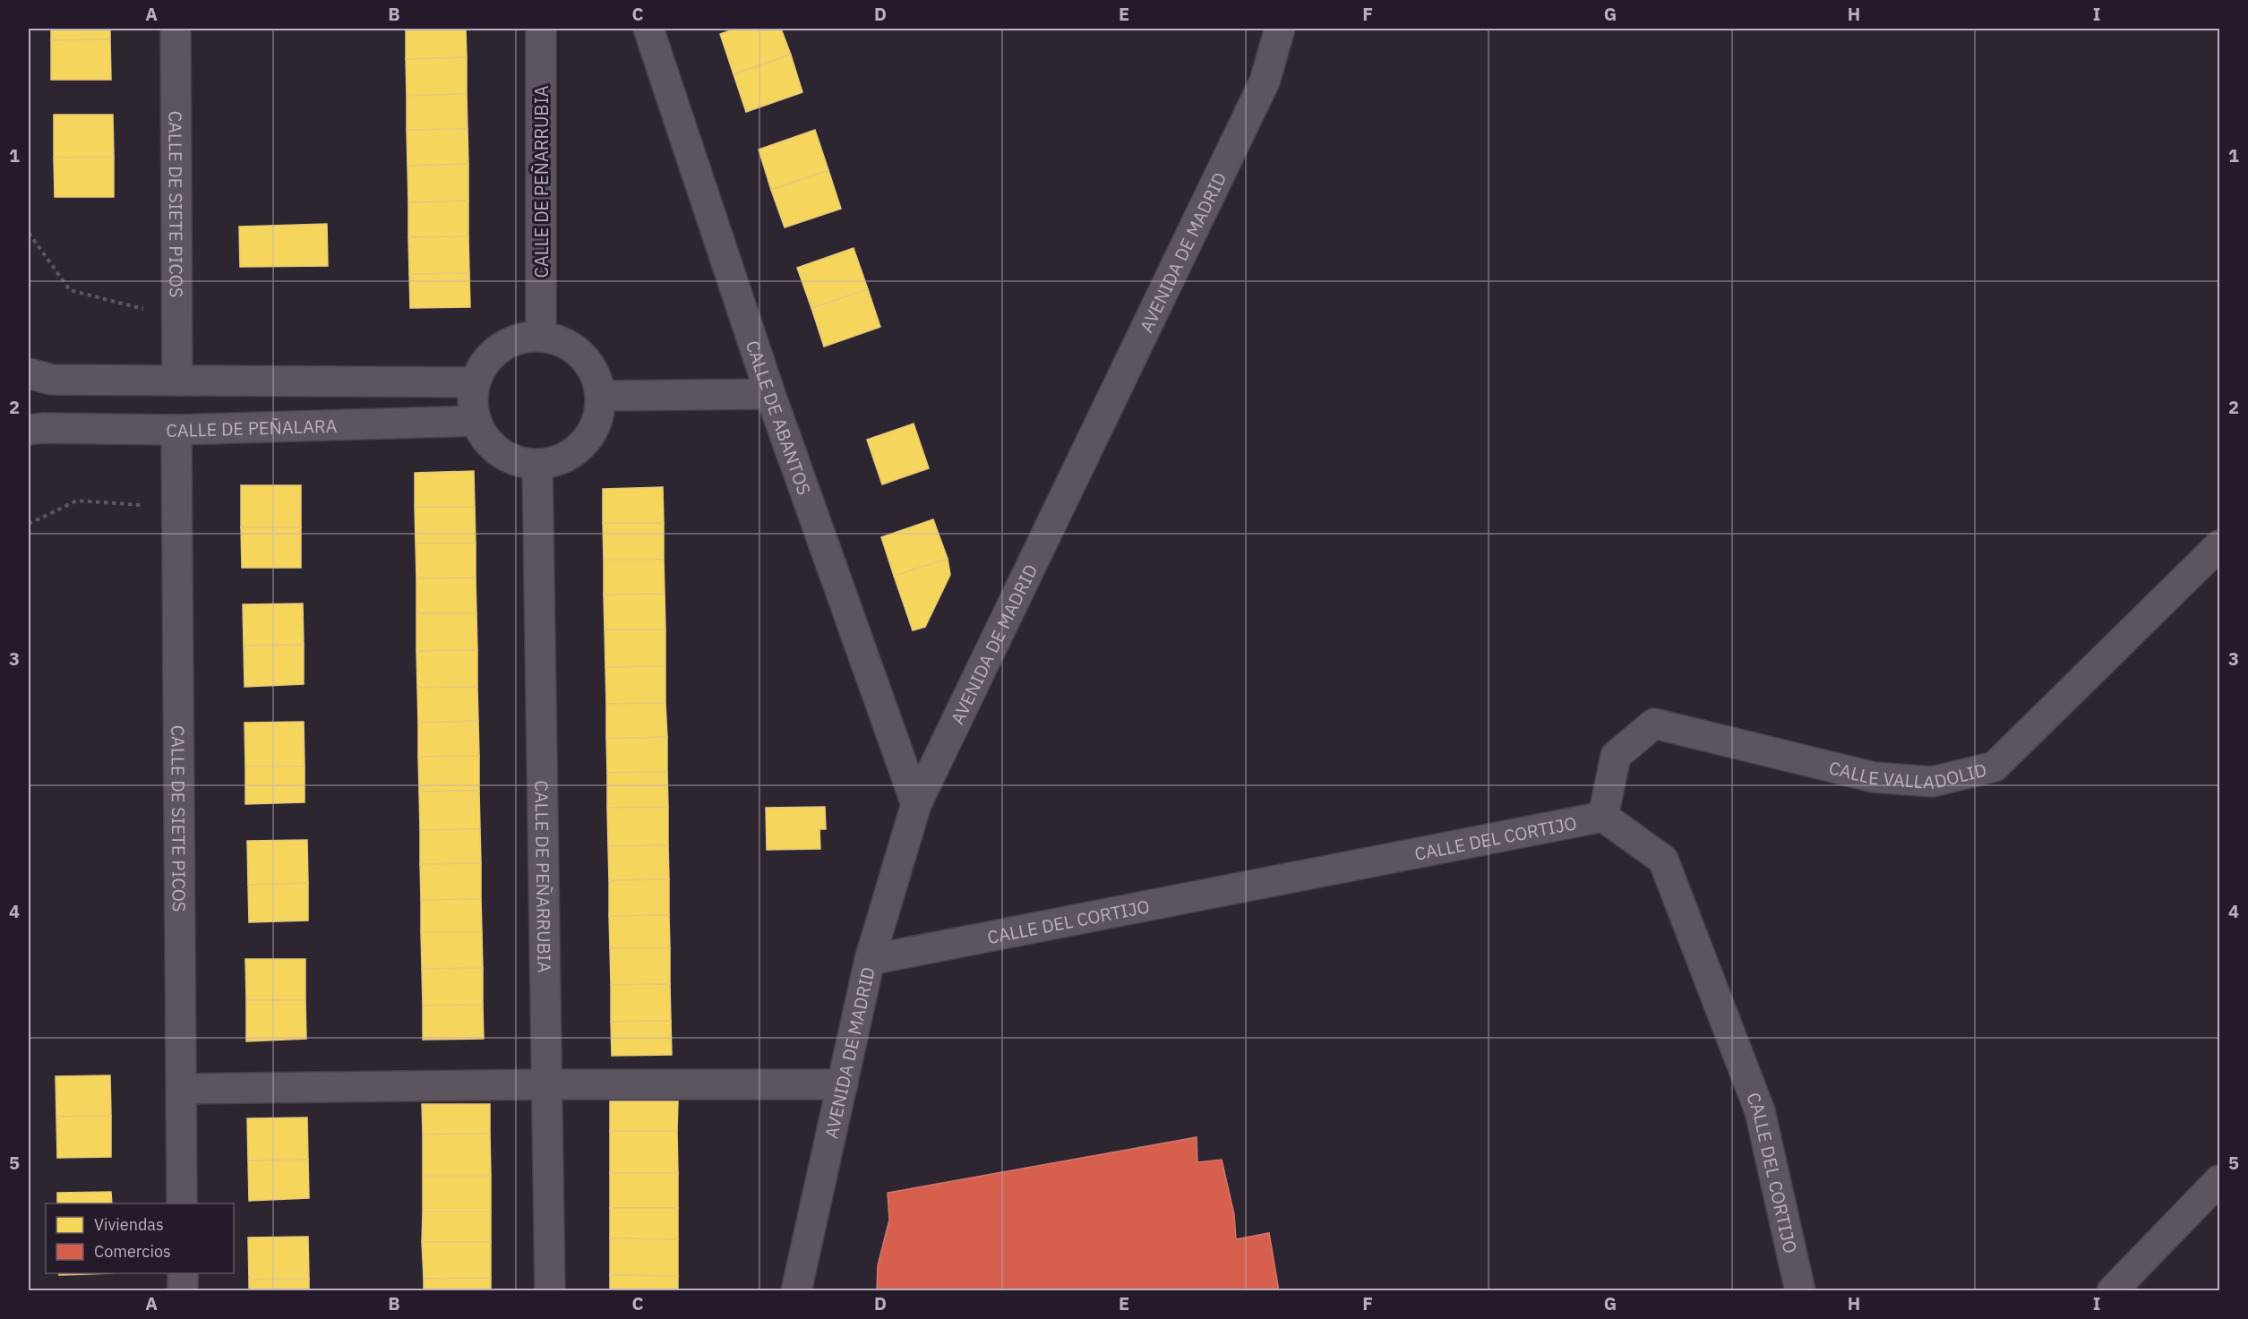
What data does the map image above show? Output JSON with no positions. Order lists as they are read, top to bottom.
{
  "streets": {
    "street": [
      "CALLE DE PEÑARRUBIA",
      "CALLE DE SIETE PICOS",
      "AVENIDA DE MADRID",
      "CALLE DE ABANTOS",
      "CALLE DE PEÑALARA",
      "CALLE VALLADOLID",
      "CALLE DEL CORTIJO"
    ]
  },
  "crossings": [
    ["CALLE DE PEÑARRUBIA", "CALLE DE PEÑALARA"],
    ["CALLE DE SIETE PICOS", "CALLE DE PEÑALARA"],
    ["AVENIDA DE MADRID", "CALLE DE ABANTOS"],
    ["AVENIDA DE MADRID", "CALLE DEL CORTIJO"],
    ["CALLE VALLADOLID", "CALLE DEL CORTIJO"]
  ],
  "legend": ["Viviendas", "Comercios"],
  "grid": {
    "columns": [
      "A",
      "B",
      "C",
      "D",
      "E",
      "F",
      "G",
      "H",
      "I"
    ],
    "rows": [
      "1",
      "2",
      "3",
      "4",
      "5"
    ]
  }
}
